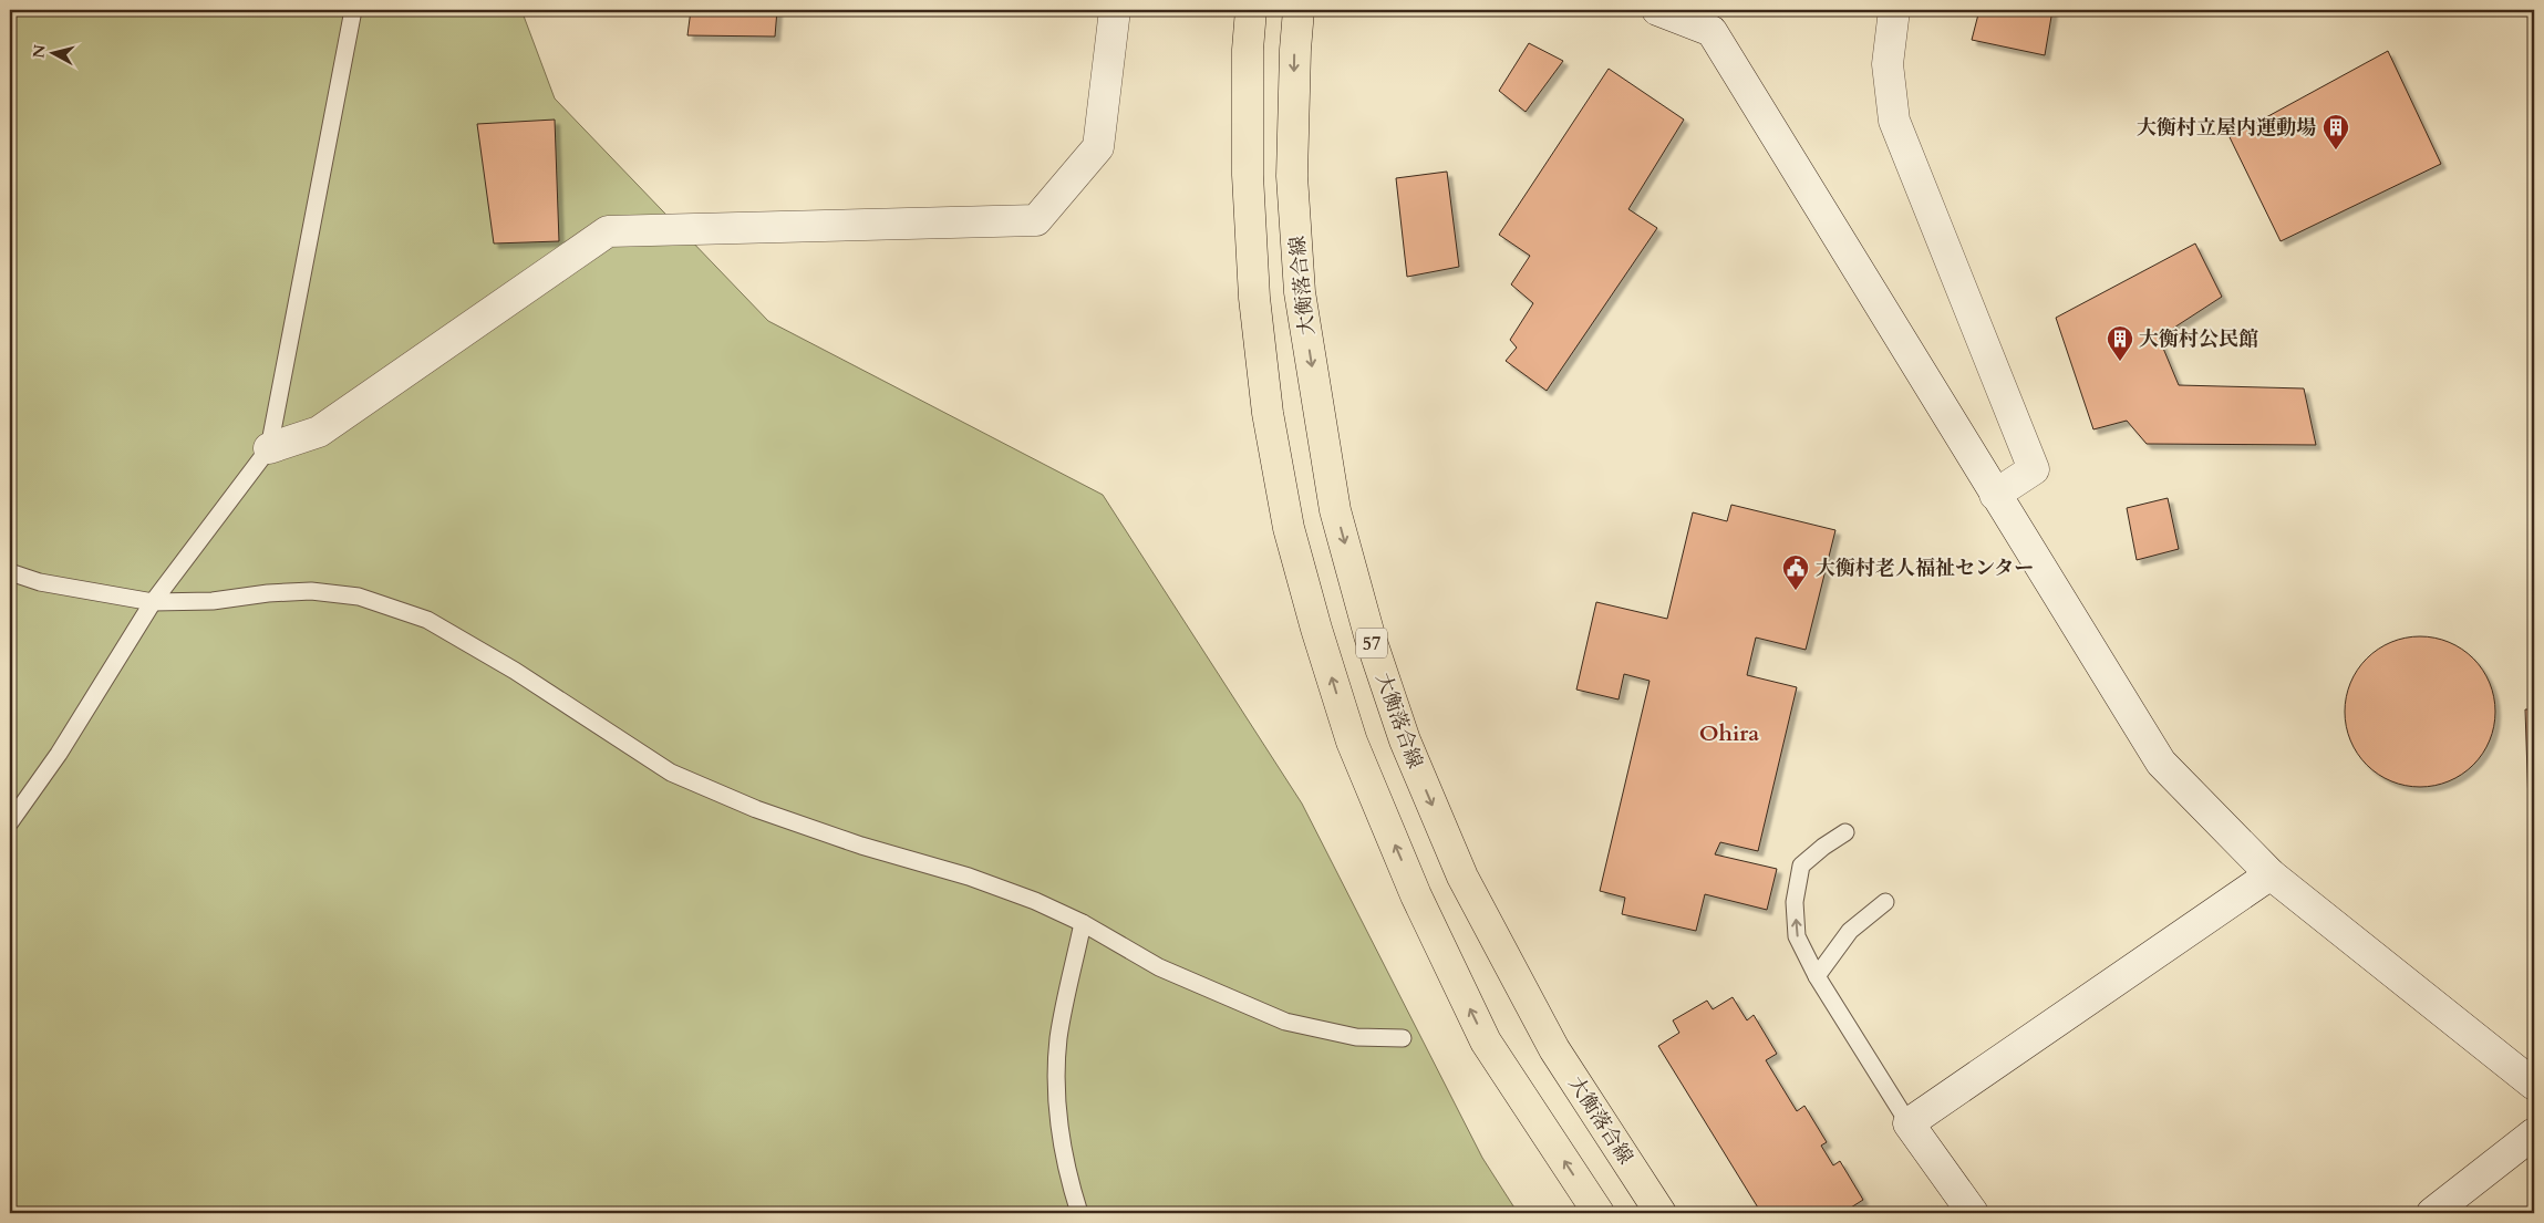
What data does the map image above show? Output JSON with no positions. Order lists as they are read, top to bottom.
{
  "streets": {
    "main road": ["大衡落合線", "57"]
  },
  "districts": ["Ohira"],
  "places": {
    "building": ["大衡村立屋内運動場", "大衡村公民館"],
    "public building": ["大衡村老人福祉センター"]
  },
  "north": "left"
}
